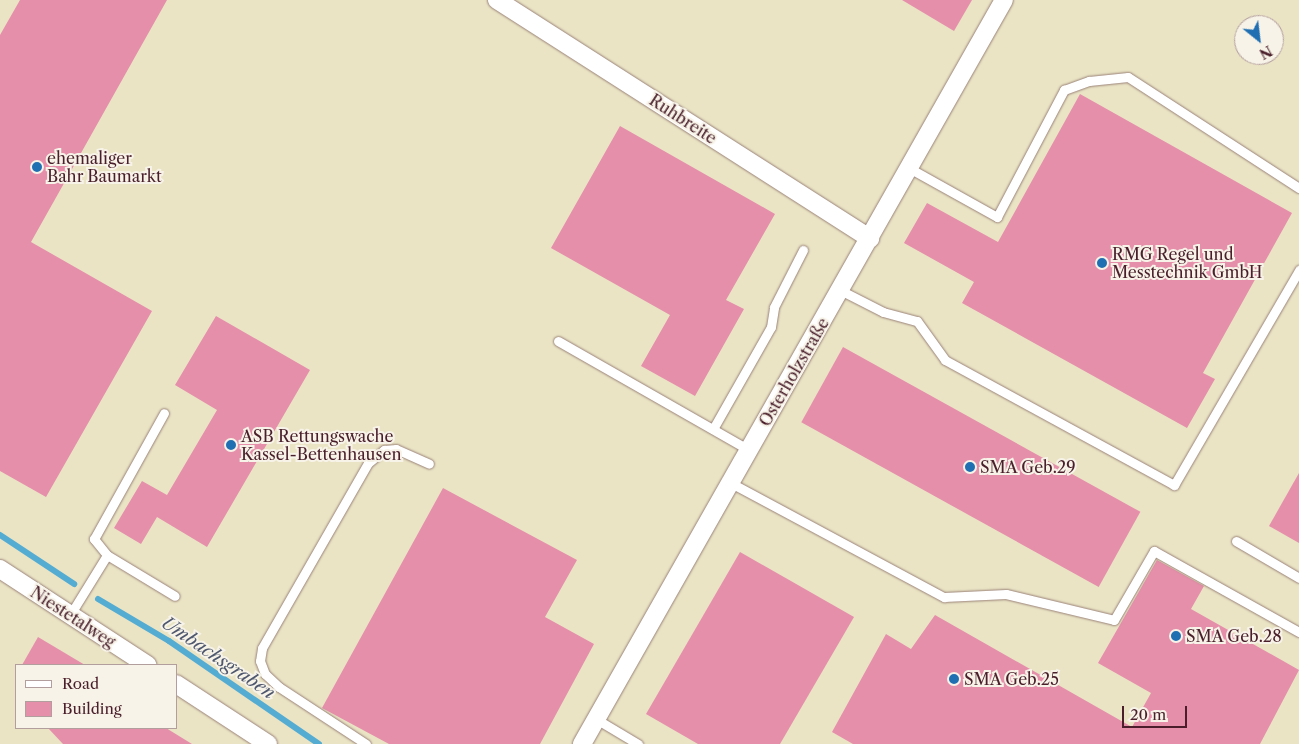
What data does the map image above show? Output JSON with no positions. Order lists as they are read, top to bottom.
{
  "streets": {
    "street": ["Ruhbreite", "Osterholzstraße", "Niestetalweg"]
  },
  "crossings": [
    ["Ruhbreite", "Osterholzstraße"]
  ],
  "water": ["Umbachsgraben"],
  "places": [
    "ehemaliger Bahr Baumarkt",
    "RMG Regel und Messtechnik GmbH",
    "ASB Rettungswache Kassel-Bettenhausen",
    "SMA Geb.29",
    "SMA Geb.28",
    "SMA Geb.25"
  ],
  "legend": ["Road", "Building"],
  "scale_bar": "20 m",
  "north": "bottom right"
}
